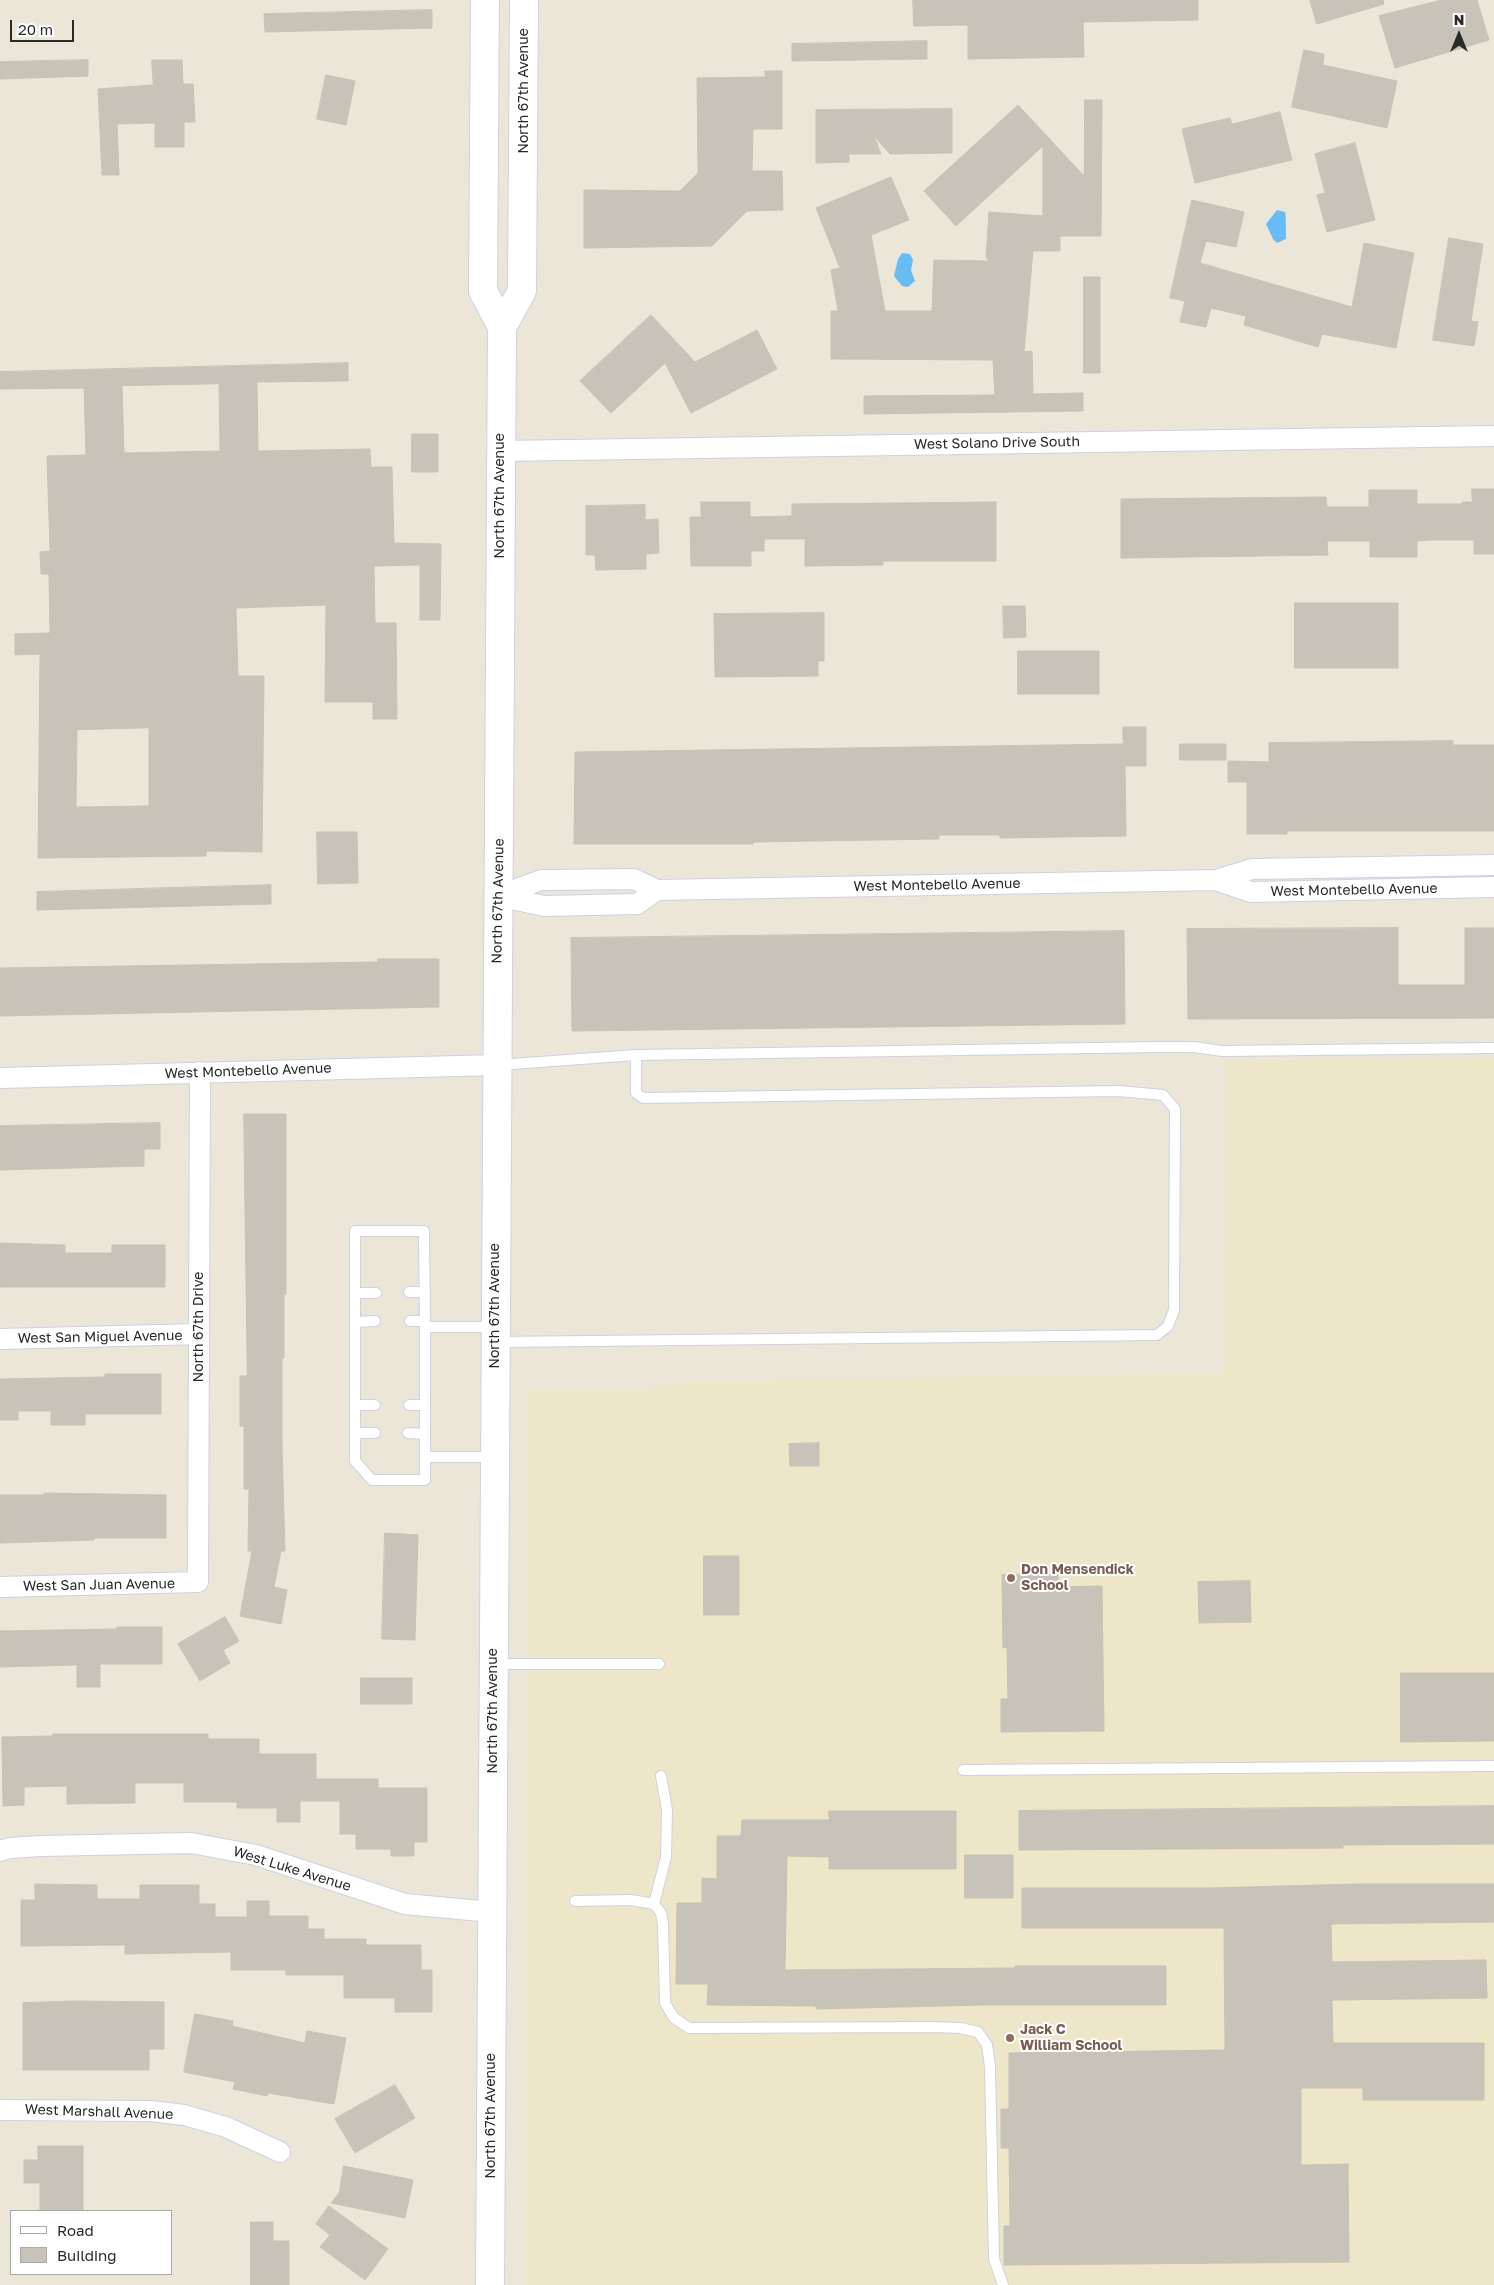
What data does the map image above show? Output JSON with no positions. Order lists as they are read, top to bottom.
{
  "streets": {
    "main road": ["North 67th Avenue"],
    "street": [
      "West Solano Drive South",
      "West Montebello Avenue",
      "North 67th Drive",
      "West San Miguel Avenue",
      "West San Juan Avenue",
      "West Luke Avenue",
      "West Marshall Avenue"
    ]
  },
  "crossings": [
    ["North 67th Avenue", "West Solano Drive South"],
    ["North 67th Avenue", "West Montebello Avenue"],
    ["North 67th Avenue", "West Luke Avenue"],
    ["West Montebello Avenue", "North 67th Drive"],
    ["North 67th Drive", "West San Miguel Avenue"],
    ["North 67th Drive", "West San Juan Avenue"]
  ],
  "places": ["Don Mensendick School", "Jack C William School"],
  "legend": ["Road", "Building"],
  "scale_bar": "20 m",
  "north": "top"
}
